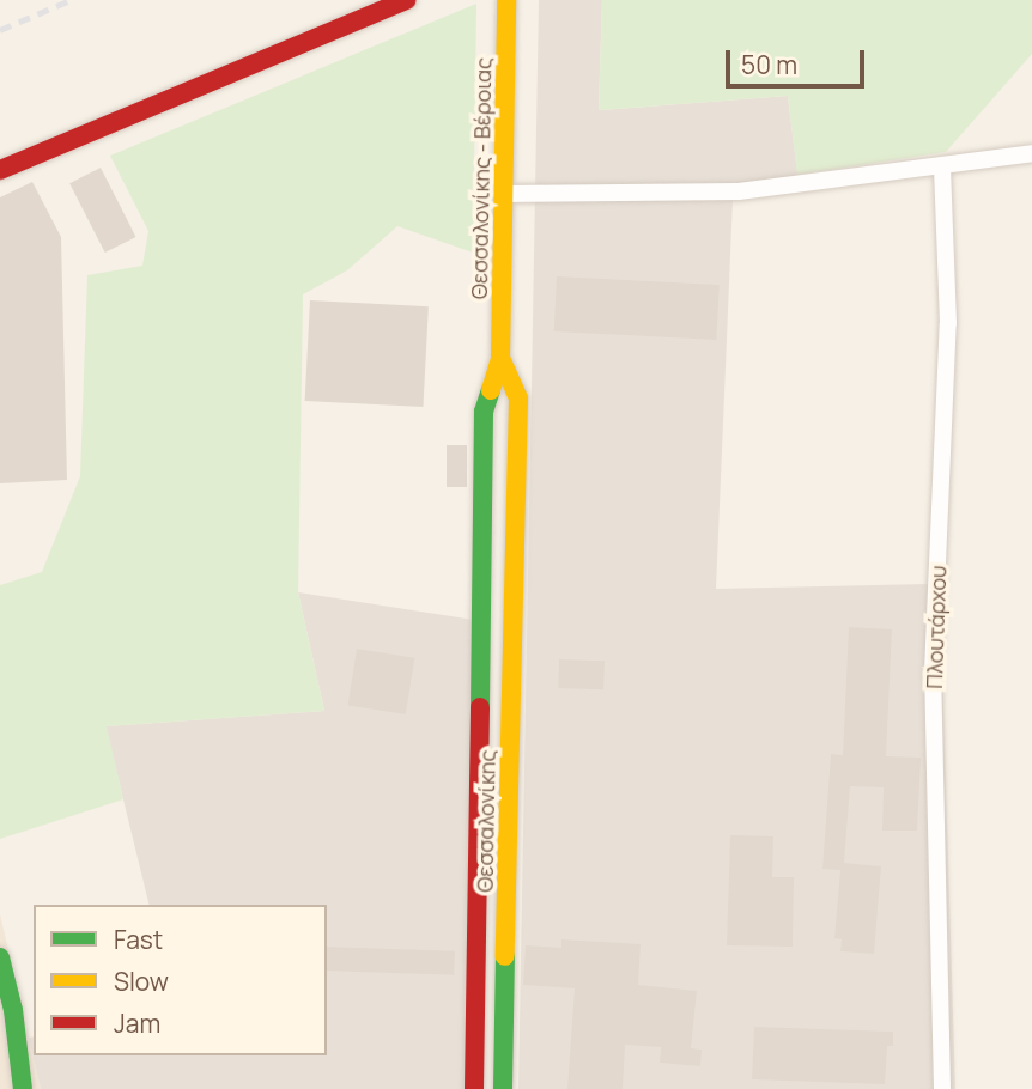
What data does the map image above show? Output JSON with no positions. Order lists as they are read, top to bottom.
{
  "streets": {
    "main road": ["Θεσσαλονίκης - Βέροιας", "Θεσσαλονίκης"],
    "street": ["Πλουτάρχου"]
  },
  "crossings": [
    ["Θεσσαλονίκης - Βέροιας", "Θεσσαλονίκης"]
  ],
  "legend": ["Fast", "Slow", "Jam"],
  "scale_bar": "50 m"
}
